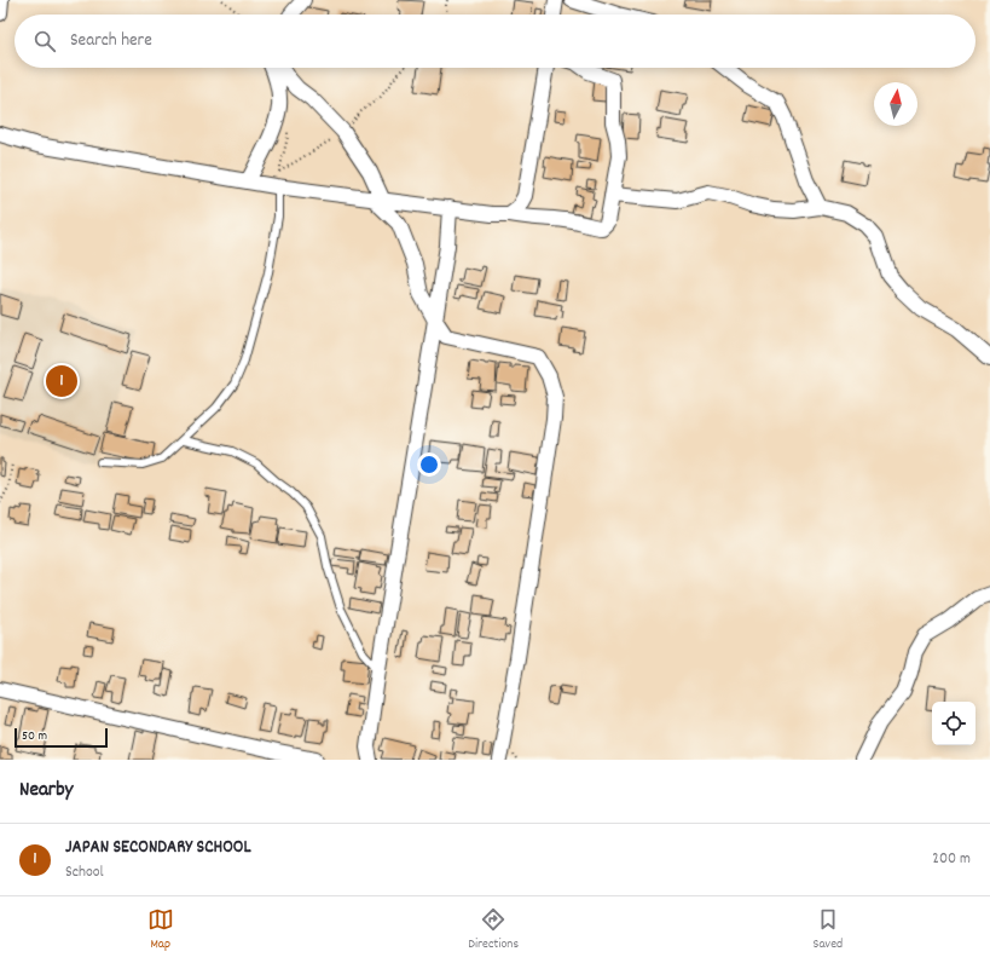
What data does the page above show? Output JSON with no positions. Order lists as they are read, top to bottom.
{
  "scale_bar": "50 m",
  "north": "top",
  "page": {
    "search": "Search here",
    "pins": "1",
    "scale": "50 m",
    "heading": "Nearby",
    "list": [
      {
        "mark": "1",
        "name": "JAPAN SECONDARY SCHOOL",
        "note": "School",
        "value": "200 m"
      }
    ],
    "nav": ["Map", "Directions", "Saved"]
  }
}
